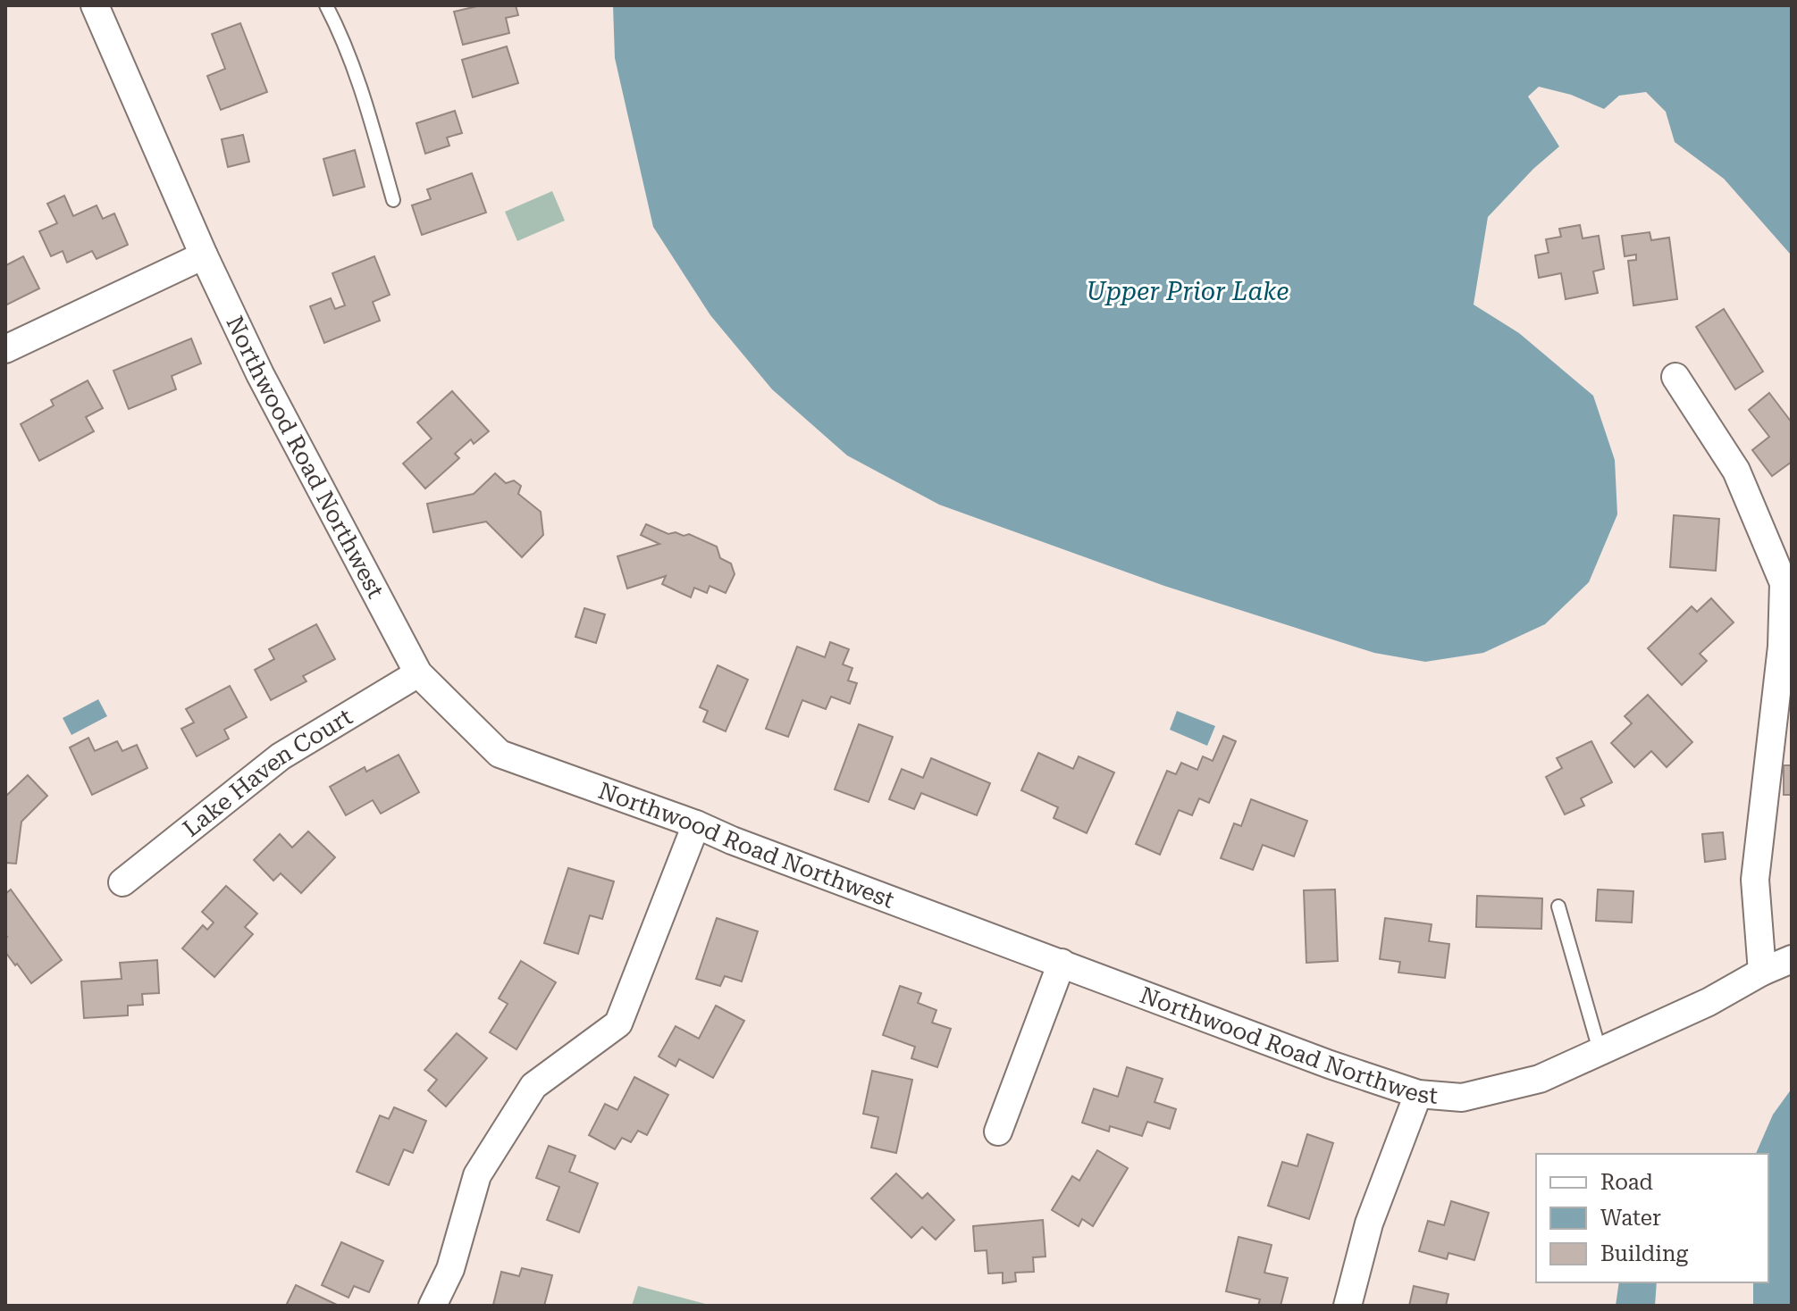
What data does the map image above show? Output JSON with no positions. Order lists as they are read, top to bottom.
{
  "streets": {
    "street": ["Northwood Road Northwest", "Lake Haven Court"]
  },
  "crossings": [
    ["Northwood Road Northwest", "Lake Haven Court"]
  ],
  "water": ["Upper Prior Lake"],
  "legend": ["Road", "Water", "Building"]
}
